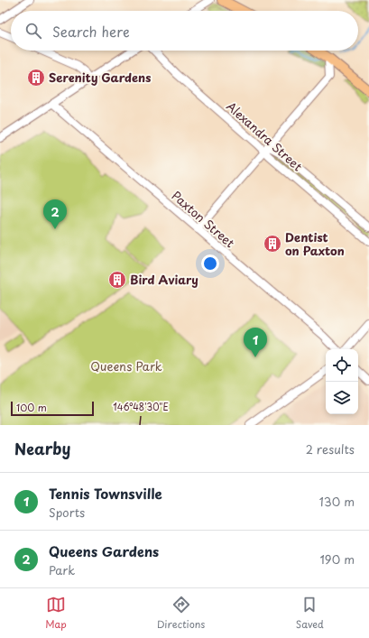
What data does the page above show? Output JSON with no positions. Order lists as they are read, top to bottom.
{
  "streets": {
    "street": ["Alexandra Street", "Paxton Street"]
  },
  "parks": ["Queens Park"],
  "places": {
    "building": ["Serenity Gardens", "Dentist on Paxton", "Bird Aviary"]
  },
  "scale_bar": "100 m",
  "page": {
    "search": "Search here",
    "pins": ["2", "1"],
    "scale": "100 m",
    "heading": ["Nearby", "2 results"],
    "list": [
      {
        "mark": "1",
        "name": "Tennis Townsville",
        "note": "Sports",
        "value": "130 m"
      },
      {
        "mark": "2",
        "name": "Queens Gardens",
        "note": "Park",
        "value": "190 m"
      }
    ],
    "nav": ["Map", "Directions", "Saved"]
  },
  "coordinates": ["146°48'30\"E"]
}
